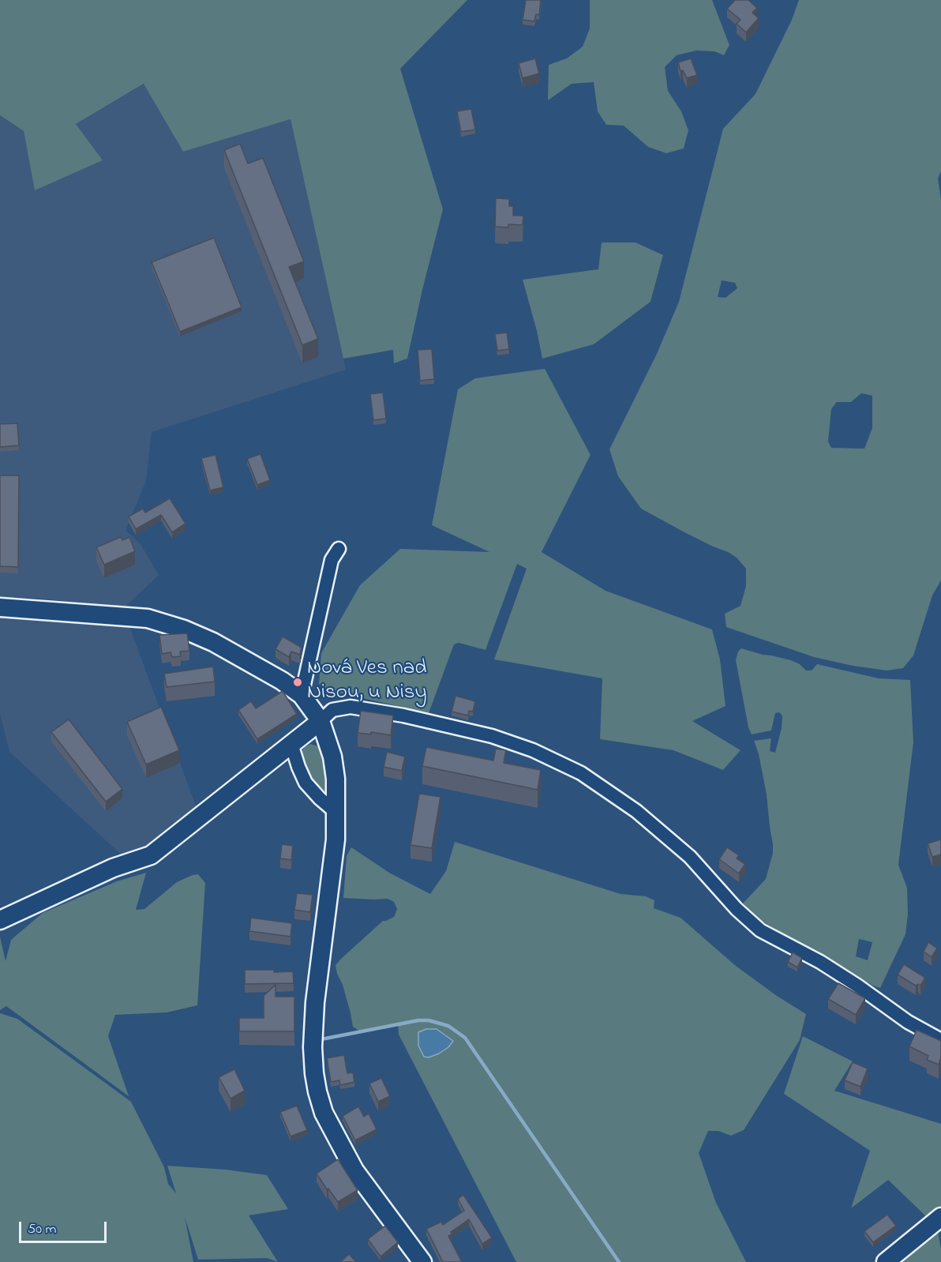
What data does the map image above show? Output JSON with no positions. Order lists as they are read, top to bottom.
{
  "places": ["Nová Ves nad Nisou, u Nisy"],
  "scale_bar": "50 m"
}
